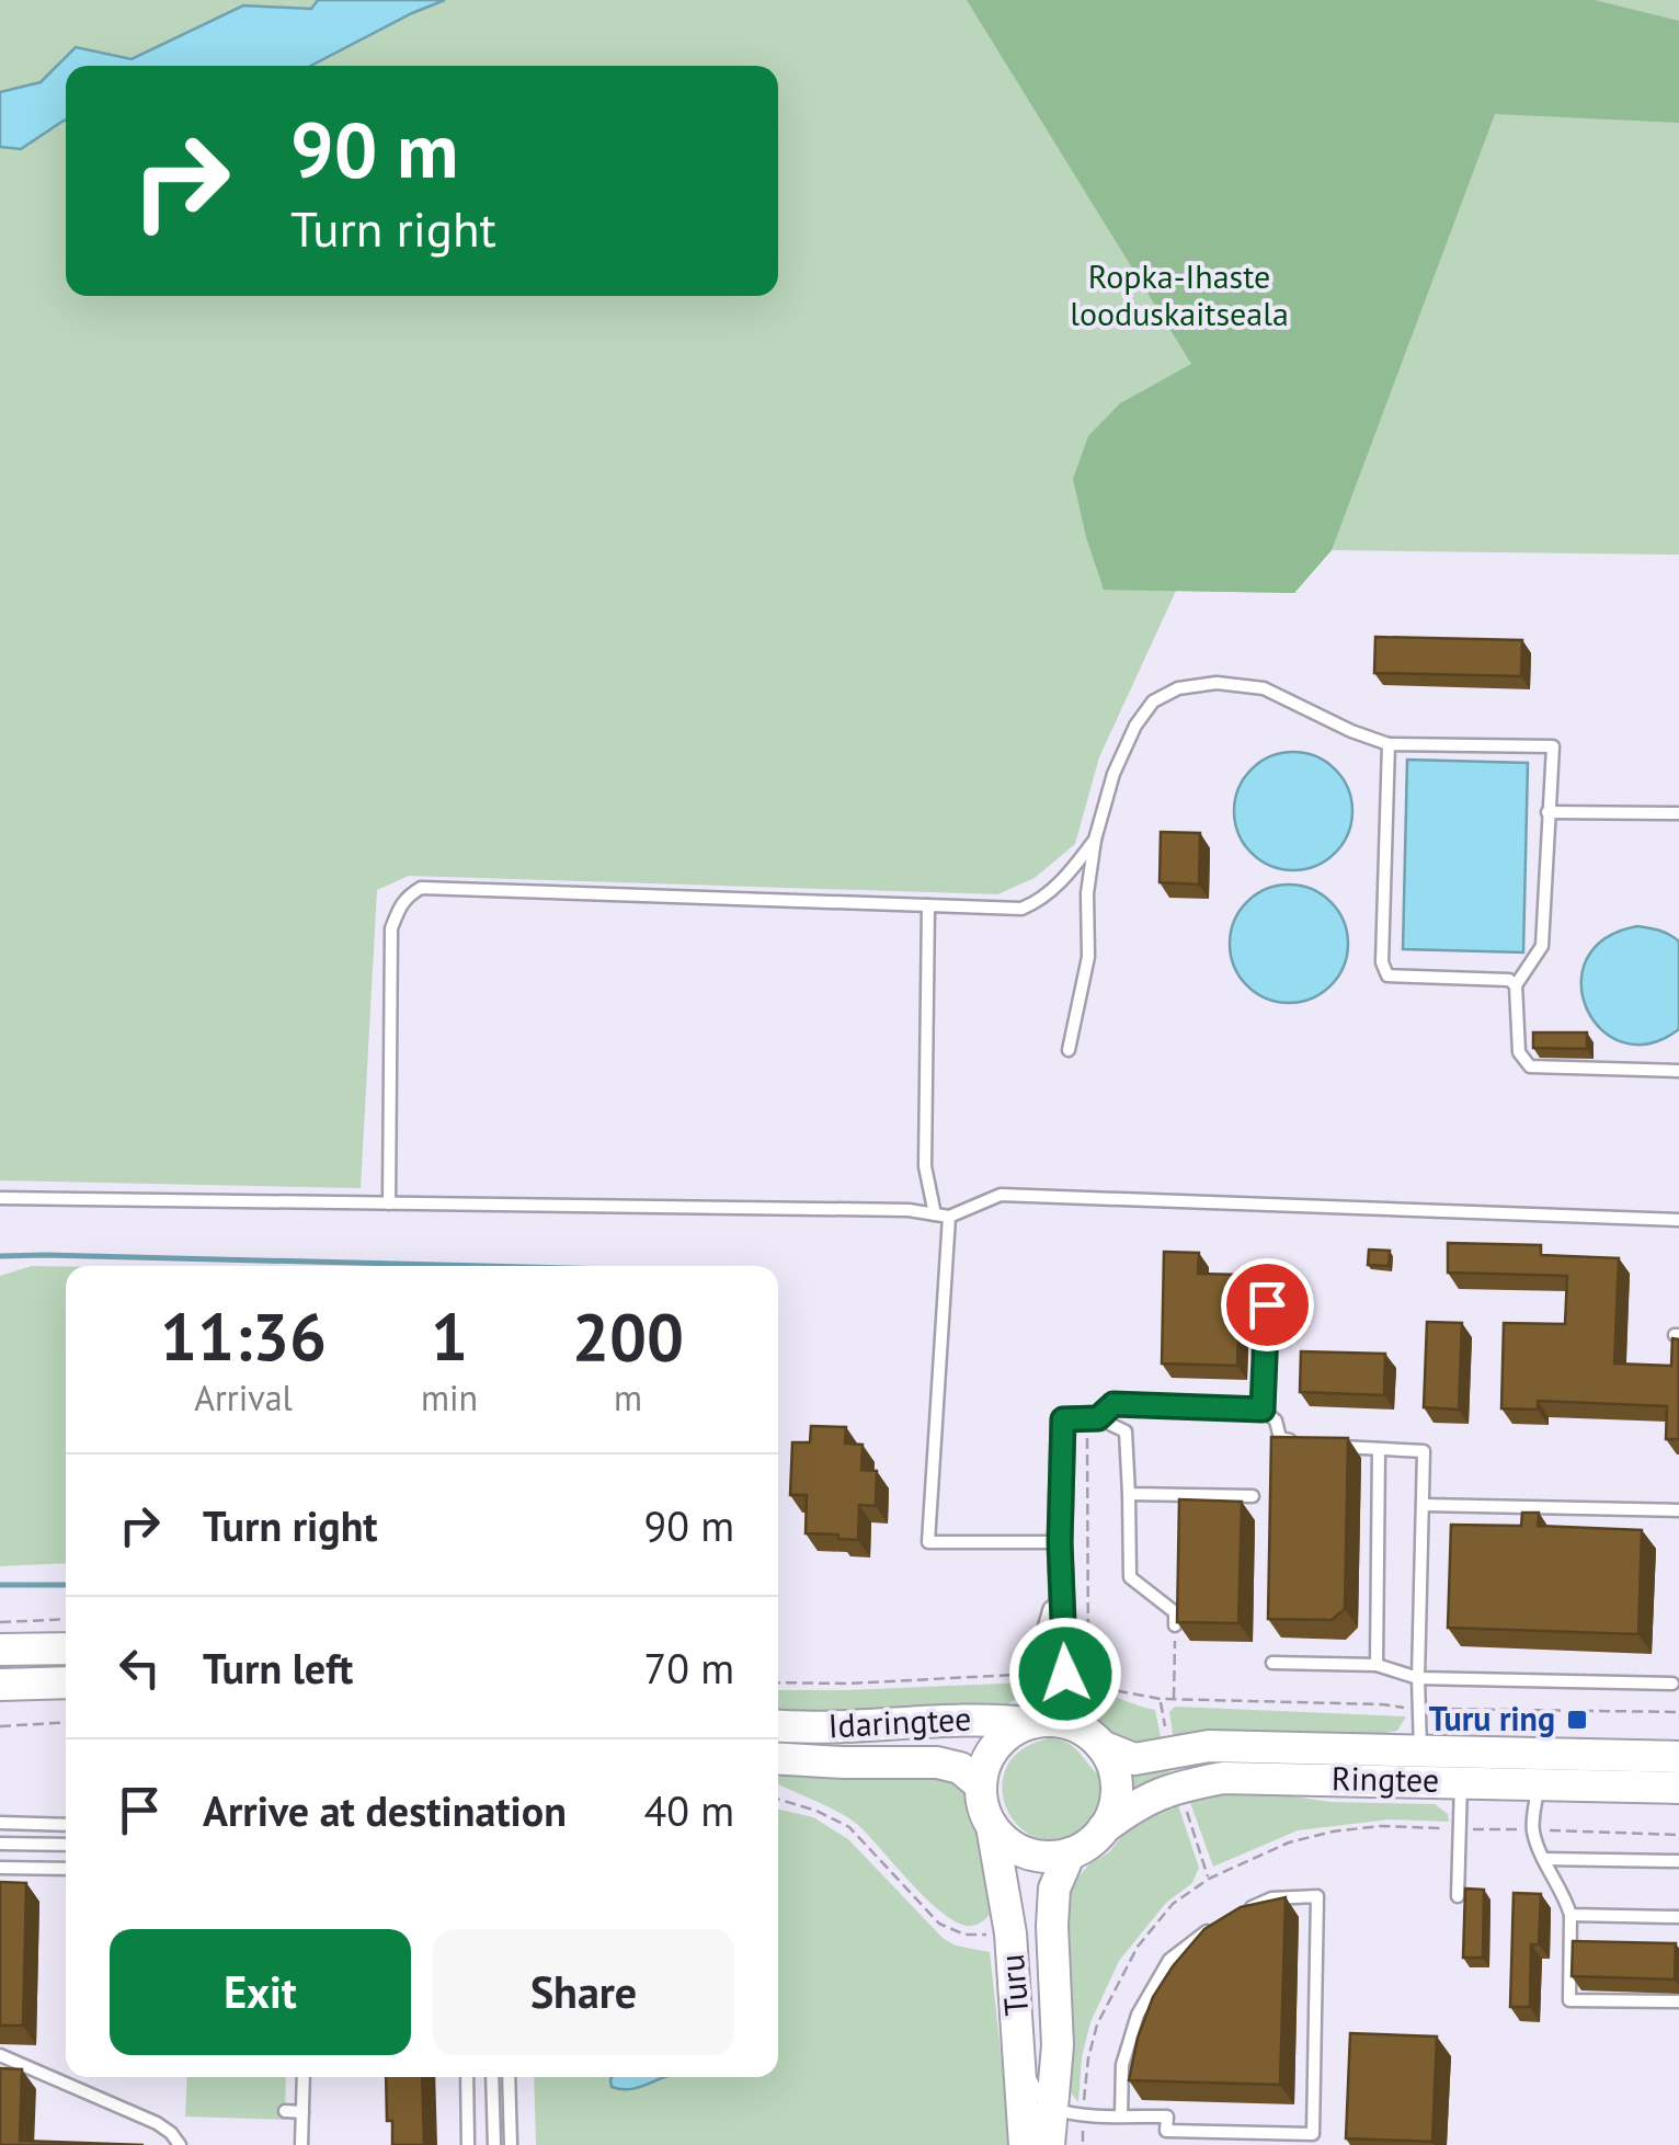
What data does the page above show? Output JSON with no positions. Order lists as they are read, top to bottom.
{
  "streets": {
    "main road": ["Idaringtee", "Ringtee", "Turu"]
  },
  "crossings": [
    ["Idaringtee", "Ringtee"],
    ["Idaringtee", "Turu"],
    ["Ringtee", "Turu"]
  ],
  "parks": ["Ropka-Ihaste looduskaitseala"],
  "places": {
    "transit": ["Turu ring"]
  },
  "page": {
    "turn": ["90 m", "Turn right"],
    "eta": [
      "11:36",
      "Arrival",
      "1",
      "min",
      "200",
      "m"
    ],
    "list": [
      {
        "name": "Turn right",
        "value": "90 m"
      },
      {
        "name": "Turn left",
        "value": "70 m"
      },
      {
        "name": "Arrive at destination",
        "value": "40 m"
      }
    ],
    "buttons": ["Exit", "Share"]
  }
}
